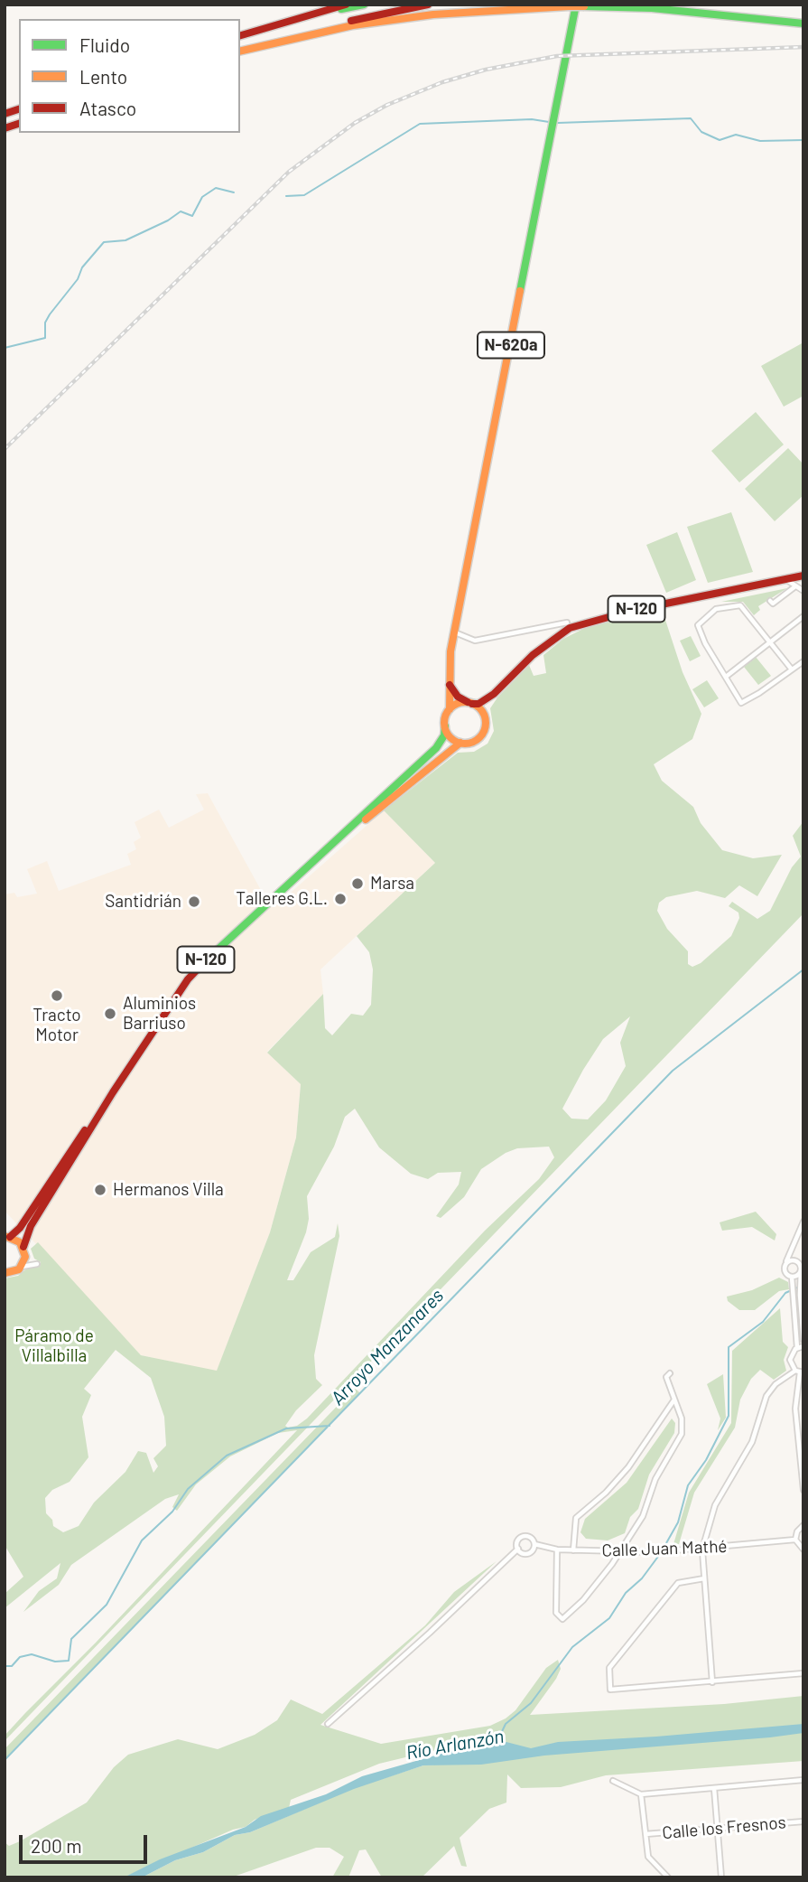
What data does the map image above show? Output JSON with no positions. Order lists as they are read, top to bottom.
{
  "streets": {
    "highway": ["N-620a", "N-120"],
    "street": ["Calle Juan Mathé", "Calle los Fresnos"]
  },
  "crossings": [
    ["N-620a", "N-120"]
  ],
  "water": ["Arroyo Manzanares", "Río Arlanzón"],
  "parks": ["Páramo de Villalbilla"],
  "places": [
    "Marsa",
    "Talleres G.L.",
    "Santidrián",
    "Tracto Motor",
    "Aluminios Barriuso",
    "Hermanos Villa"
  ],
  "legend": ["Fluido", "Lento", "Atasco"],
  "scale_bar": "200 m"
}
